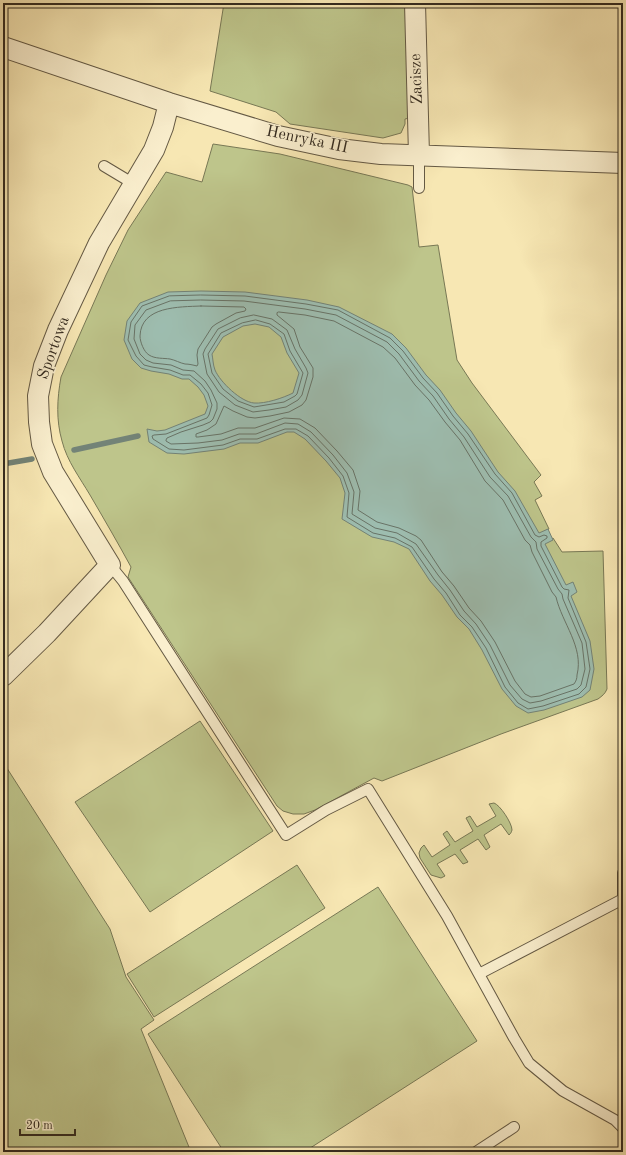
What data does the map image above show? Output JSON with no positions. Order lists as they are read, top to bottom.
{
  "streets": {
    "street": ["Zacisze", "Henryka III", "Sportowa"]
  },
  "crossings": [
    ["Zacisze", "Henryka III"],
    ["Henryka III", "Sportowa"]
  ],
  "scale_bar": "20 m"
}
